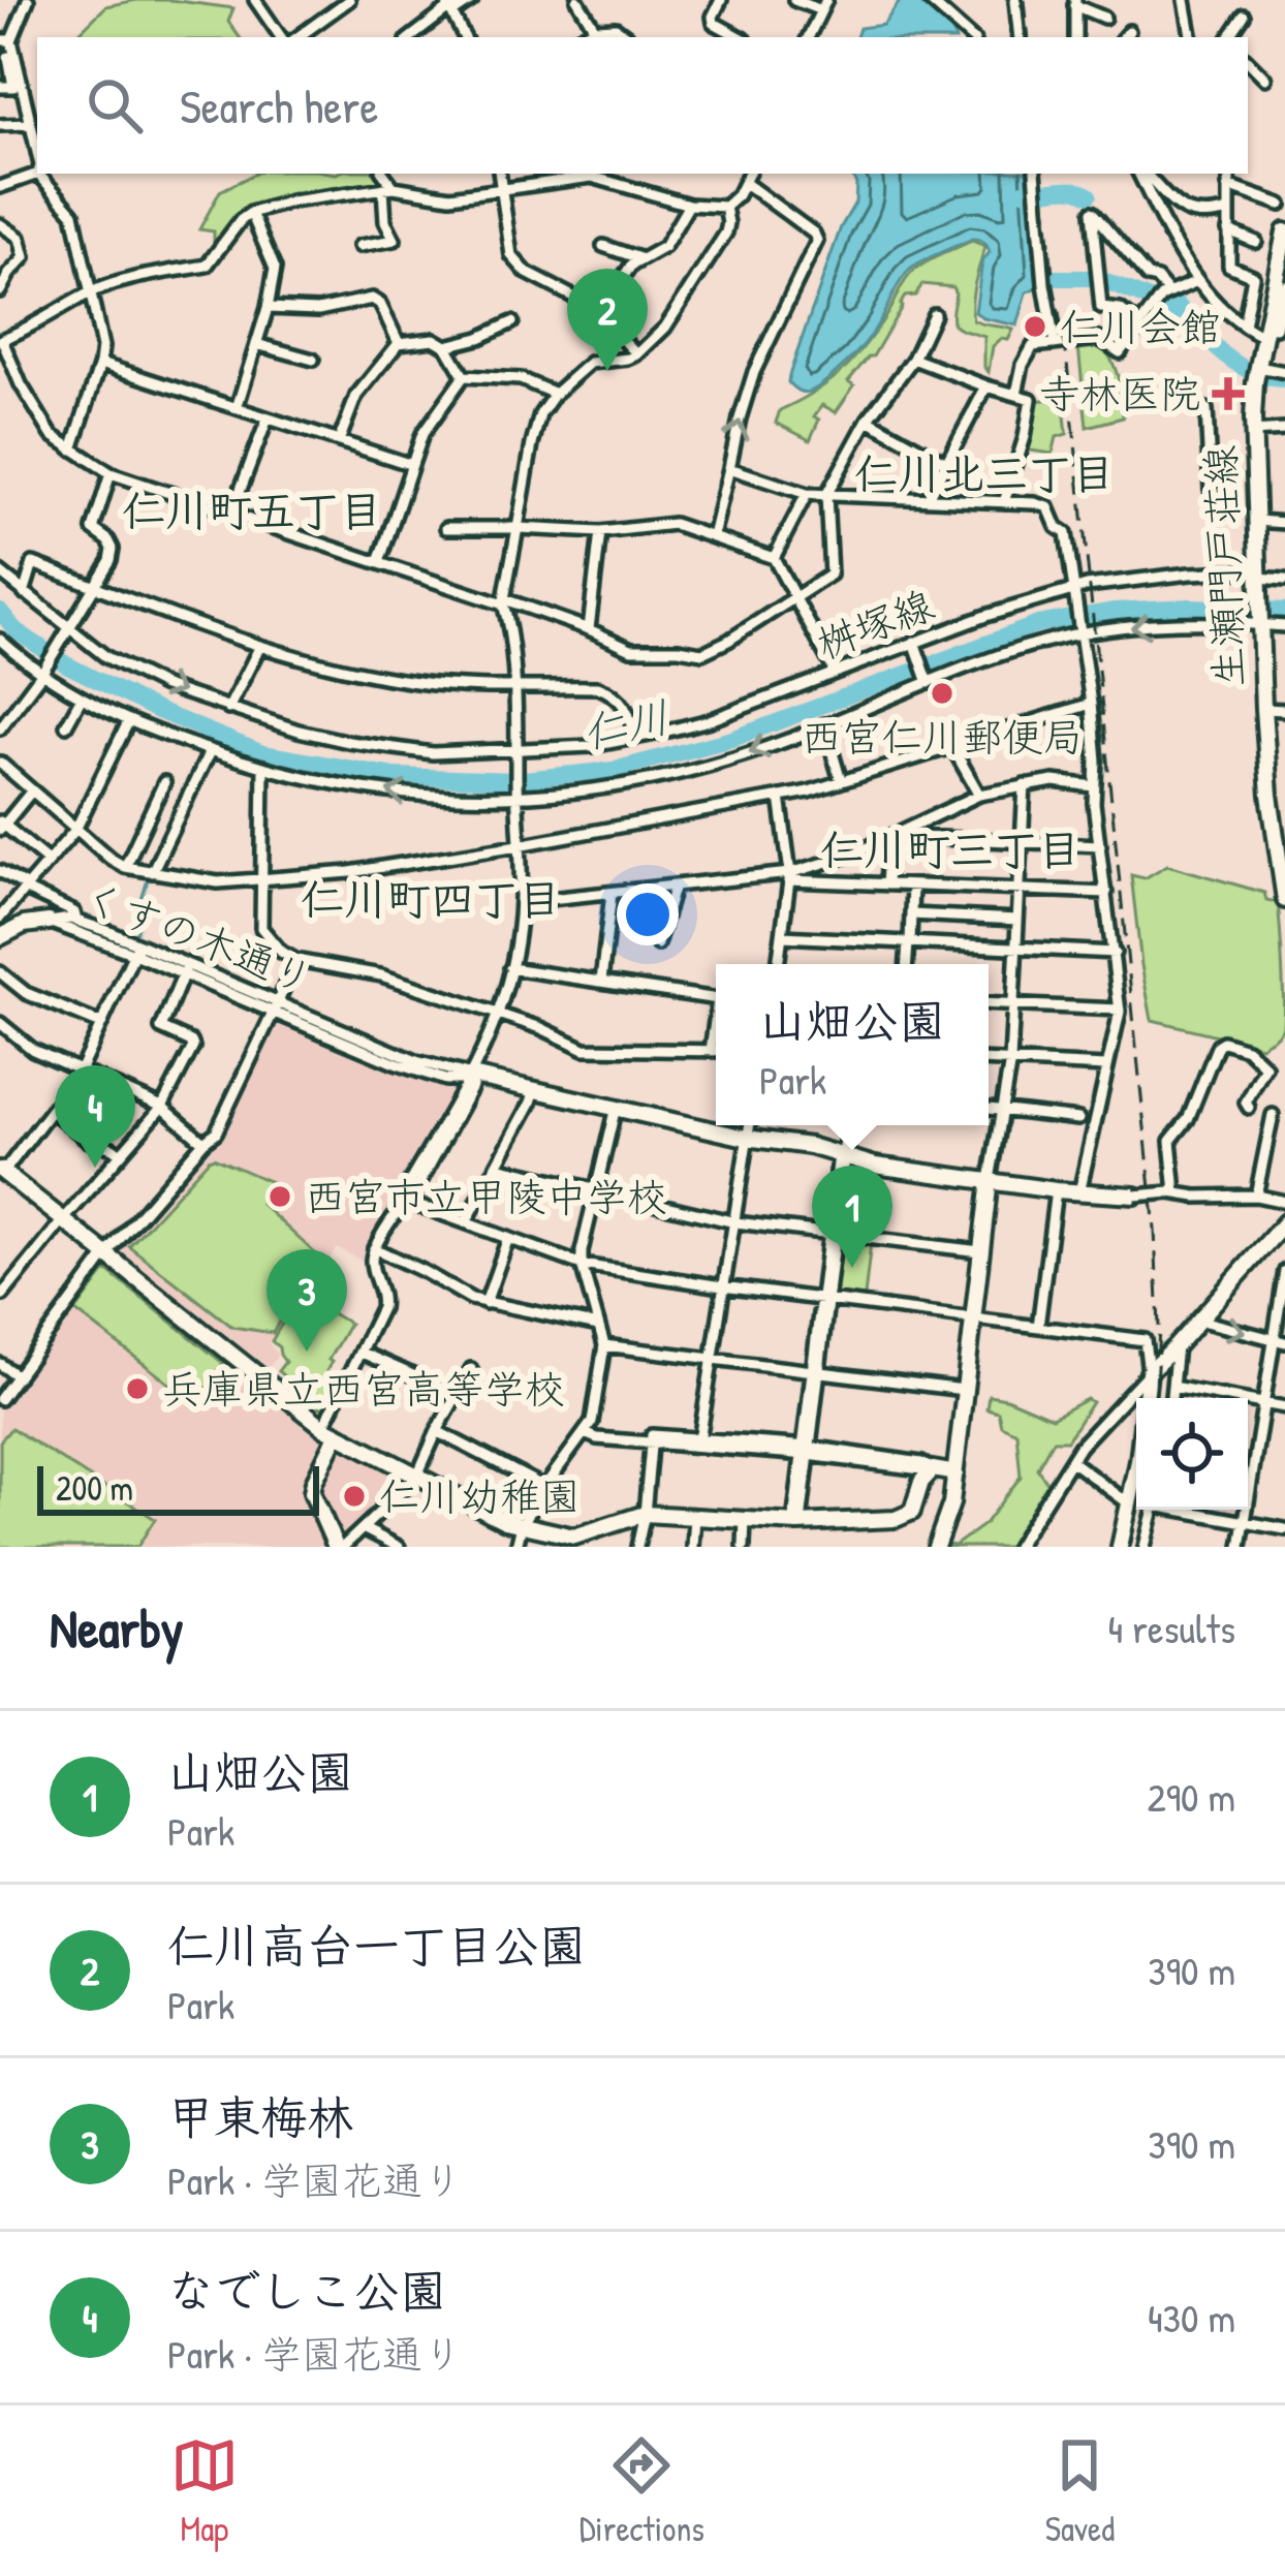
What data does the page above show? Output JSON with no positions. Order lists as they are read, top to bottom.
{
  "streets": {
    "street": ["生瀬門戸荘線", "桝塚線", "くすの木通り"]
  },
  "crossings": [
    ["生瀬門戸荘線", "桝塚線"]
  ],
  "districts": [
    "仁川北三丁目",
    "仁川町五丁目",
    "仁川町三丁目",
    "仁川町四丁目"
  ],
  "water": ["仁川"],
  "places": {
    "other": [
      "仁川会館",
      "西宮仁川郵便局",
      "西宮市立甲陵中学校",
      "兵庫県立西宮高等学校",
      "仁川幼稚園"
    ],
    "health": ["寺林医院"]
  },
  "scale_bar": "200 m",
  "page": {
    "search": "Search here",
    "pins": [
      "2",
      "4",
      "1",
      "3"
    ],
    "popup": ["山畑公園", "Park"],
    "scale": "200 m",
    "heading": ["Nearby", "4 results"],
    "list": [
      {
        "mark": "1",
        "name": "山畑公園",
        "note": "Park",
        "value": "290 m"
      },
      {
        "mark": "2",
        "name": "仁川高台一丁目公園",
        "note": "Park",
        "value": "390 m"
      },
      {
        "mark": "3",
        "name": "甲東梅林",
        "note": "Park · 学園花通り",
        "value": "390 m"
      },
      {
        "mark": "4",
        "name": "なでしこ公園",
        "note": "Park · 学園花通り",
        "value": "430 m"
      }
    ],
    "nav": ["Map", "Directions", "Saved"]
  }
}
